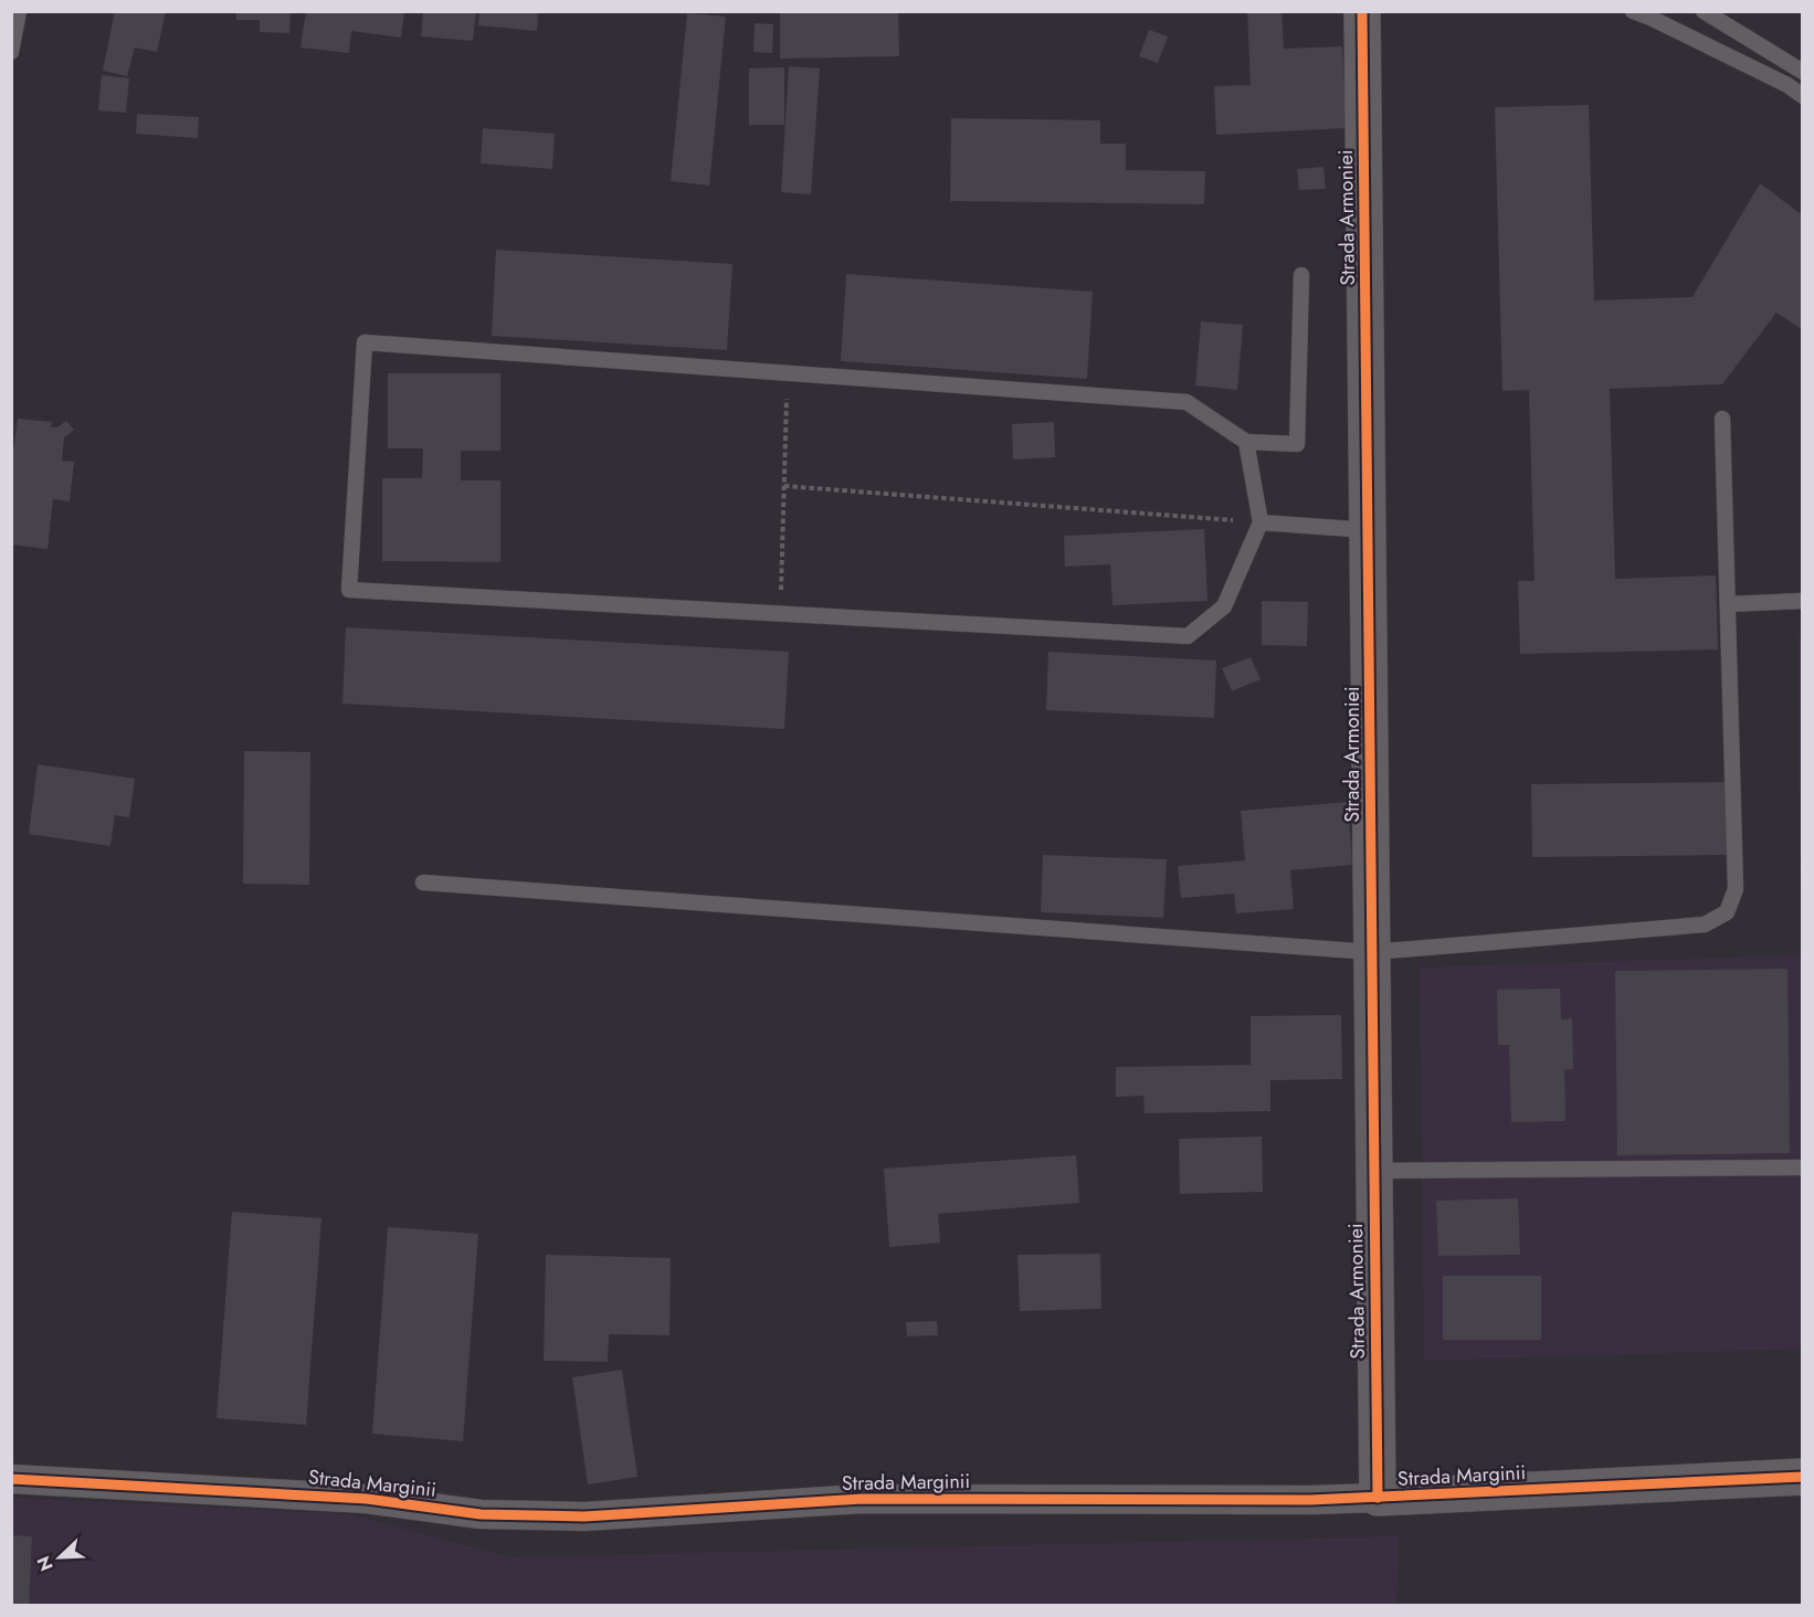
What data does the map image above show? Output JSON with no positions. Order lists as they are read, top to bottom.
{
  "streets": {
    "street": ["Strada Armoniei", "Strada Marginii"]
  },
  "crossings": [
    ["Strada Armoniei", "Strada Marginii"]
  ],
  "north": "bottom left"
}
